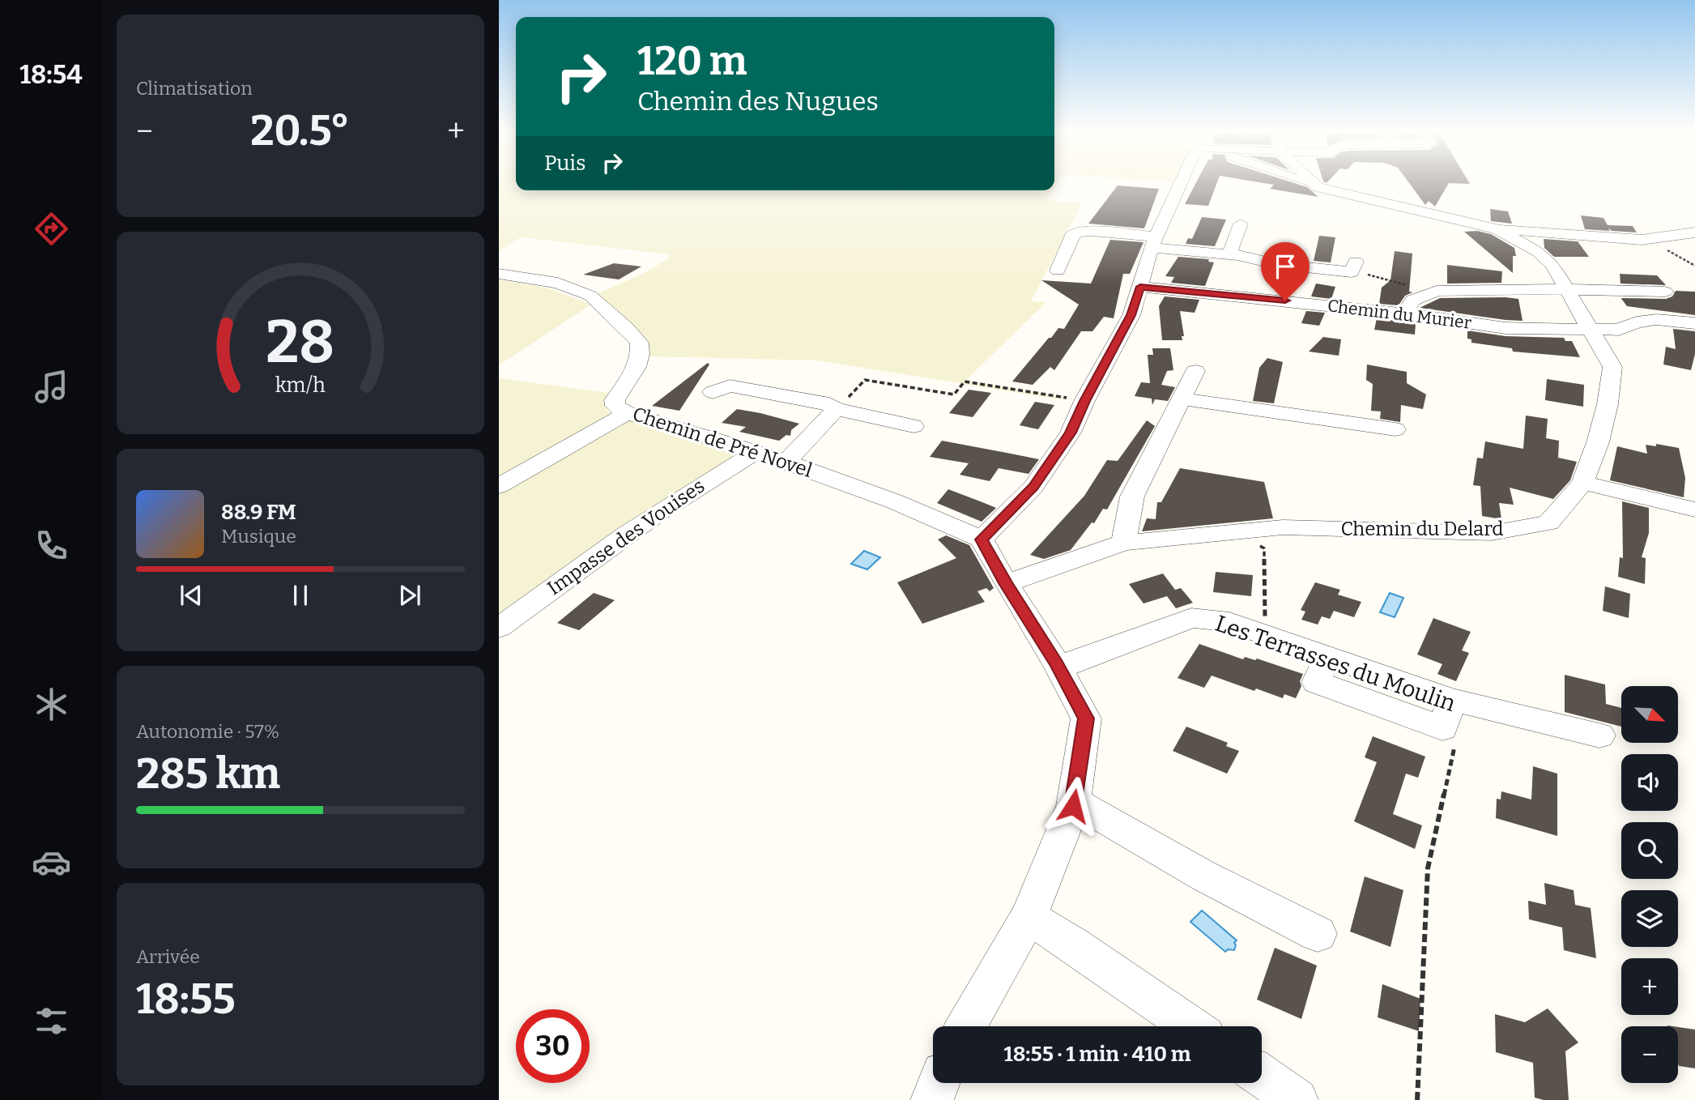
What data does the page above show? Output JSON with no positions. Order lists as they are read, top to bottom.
{
  "streets": {
    "street": [
      "Chemin du Murier",
      "Chemin de Pré Novel",
      "Chemin du Delard",
      "Impasse des Vouises",
      "Les Terrasses du Moulin"
    ]
  },
  "crossings": [
    ["Chemin du Murier", "Chemin du Delard"],
    ["Chemin de Pré Novel", "Impasse des Vouises"]
  ],
  "north": "bottom right",
  "page": {
    "tabs": "18:54",
    "tile": [
      "Climatisation",
      ["Autonomie · 57%", "285 km"],
      ["Arrivée", "18:55"]
    ],
    "turn": ["120 m", "Chemin des Nugues"],
    "heat": ["−", "20.5°", "+"],
    "then": "Puis",
    "song": ["88.9 FM", "Musique"],
    "map_buttons": ["+", "−"],
    "limit": "30",
    "trip": "18:55 · 1 min · 410 m",
    "gauge": ["28", "km/h"]
  }
}
